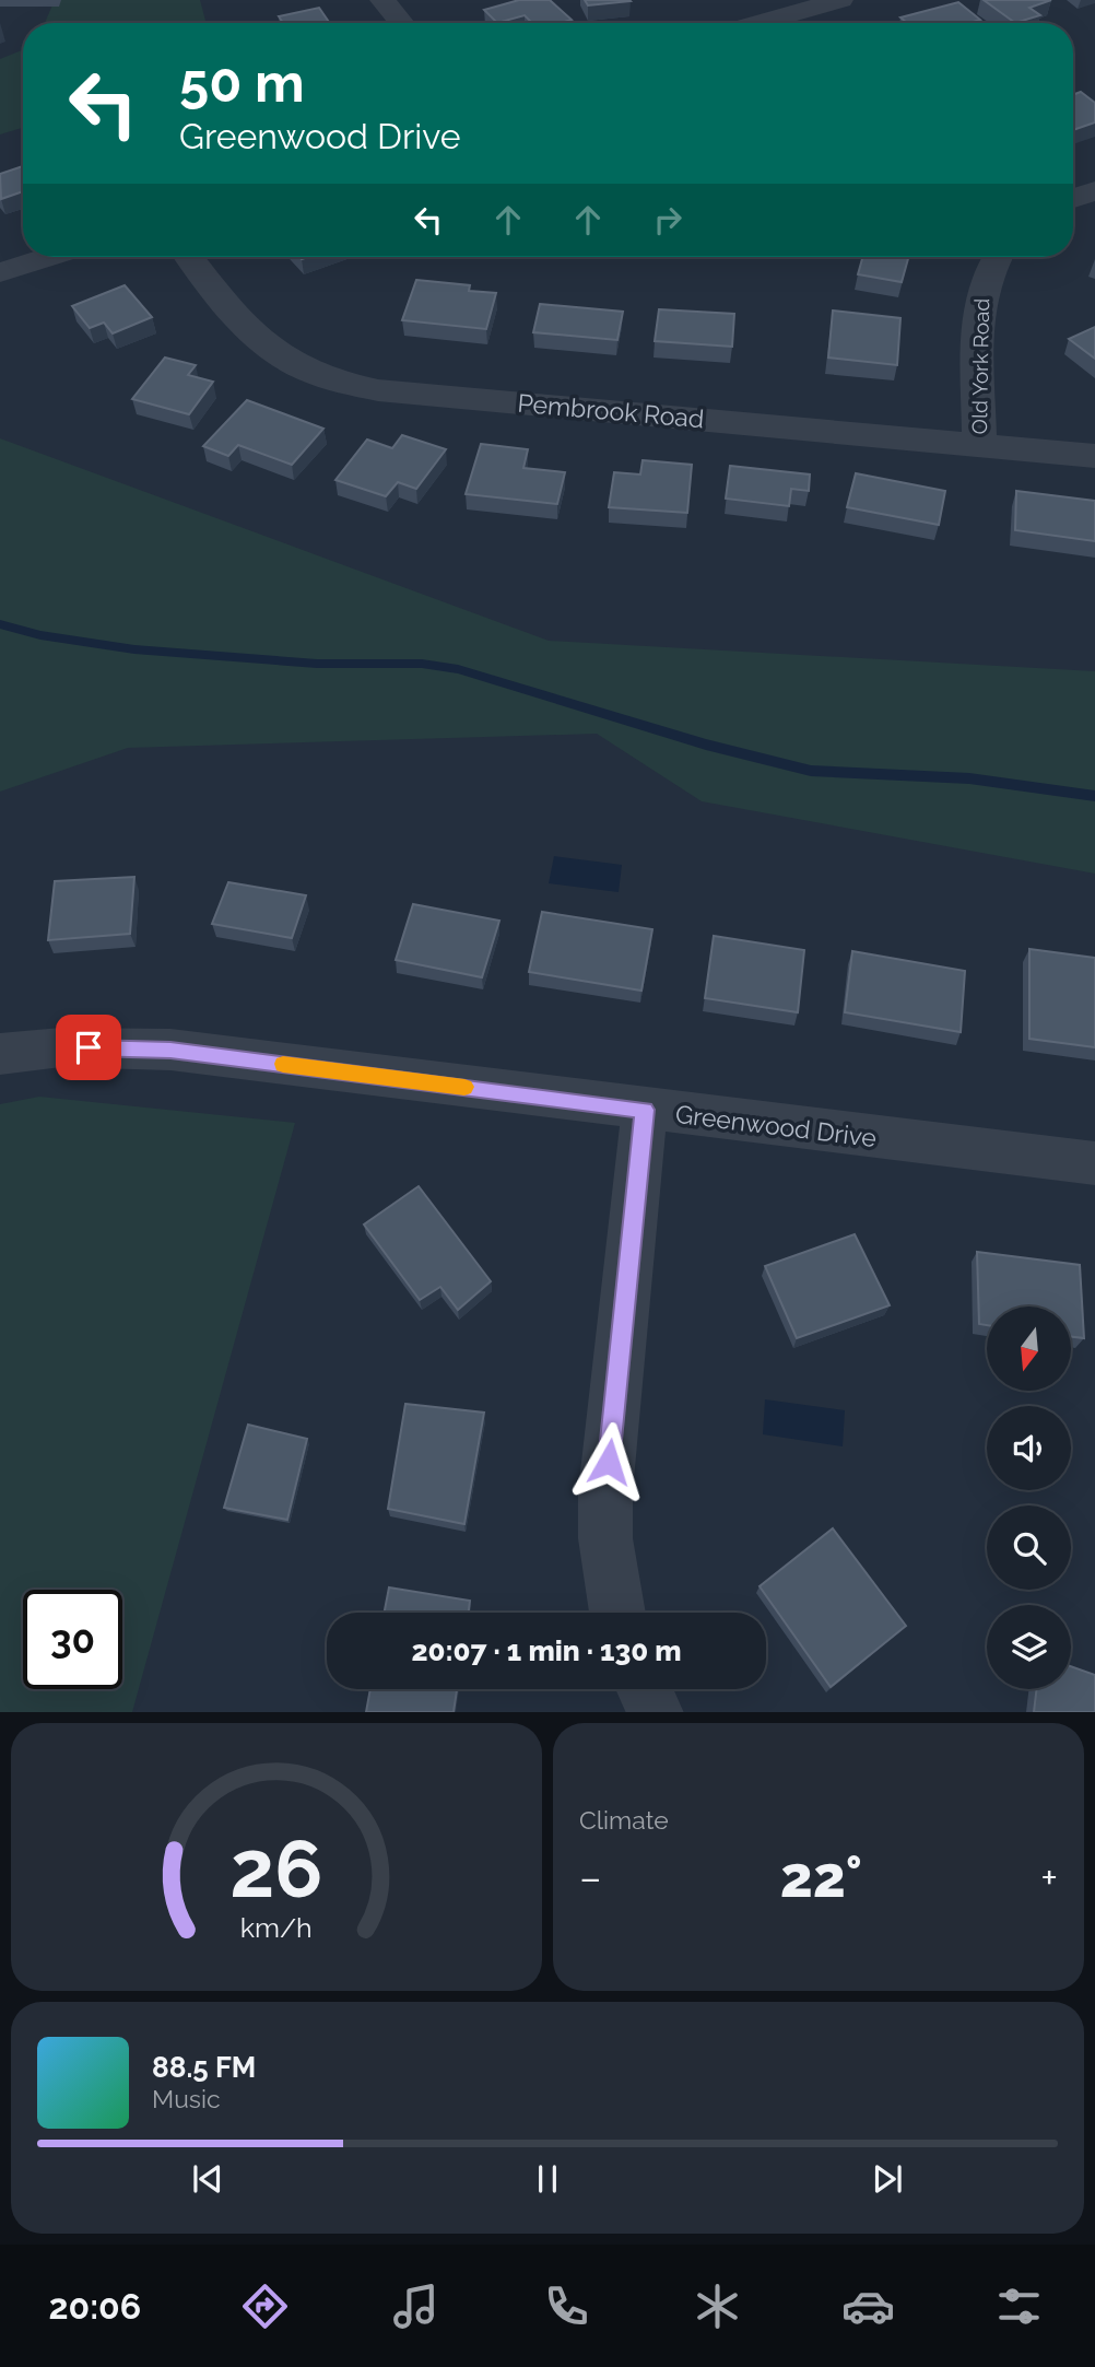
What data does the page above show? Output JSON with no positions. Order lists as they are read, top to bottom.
{
  "streets": {
    "street": ["Old York Road", "Pembrook Road", "Greenwood Drive"]
  },
  "crossings": [
    ["Old York Road", "Pembrook Road"]
  ],
  "north": "bottom",
  "page": {
    "turn": ["50 m", "Greenwood Drive"],
    "limit": "30",
    "trip": "20:07 · 1 min · 130 m",
    "tile": "Climate",
    "heat": ["−", "22°", "+"],
    "song": ["88.5 FM", "Music"],
    "tabs": "20:06",
    "gauge": ["26", "km/h"]
  }
}
